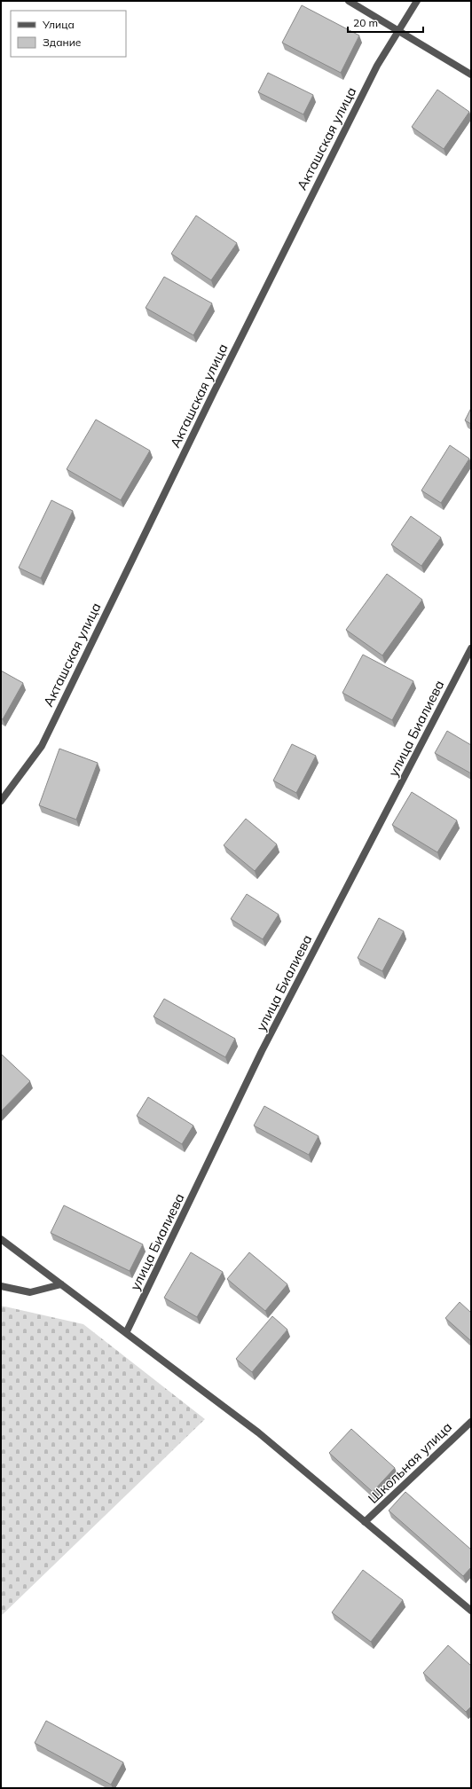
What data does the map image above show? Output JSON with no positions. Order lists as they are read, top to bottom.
{
  "streets": {
    "street": ["Акташская улица", "улица Биалиева", "Школьная улица"]
  },
  "legend": ["Улица", "Здание"],
  "scale_bar": "20 m"
}
